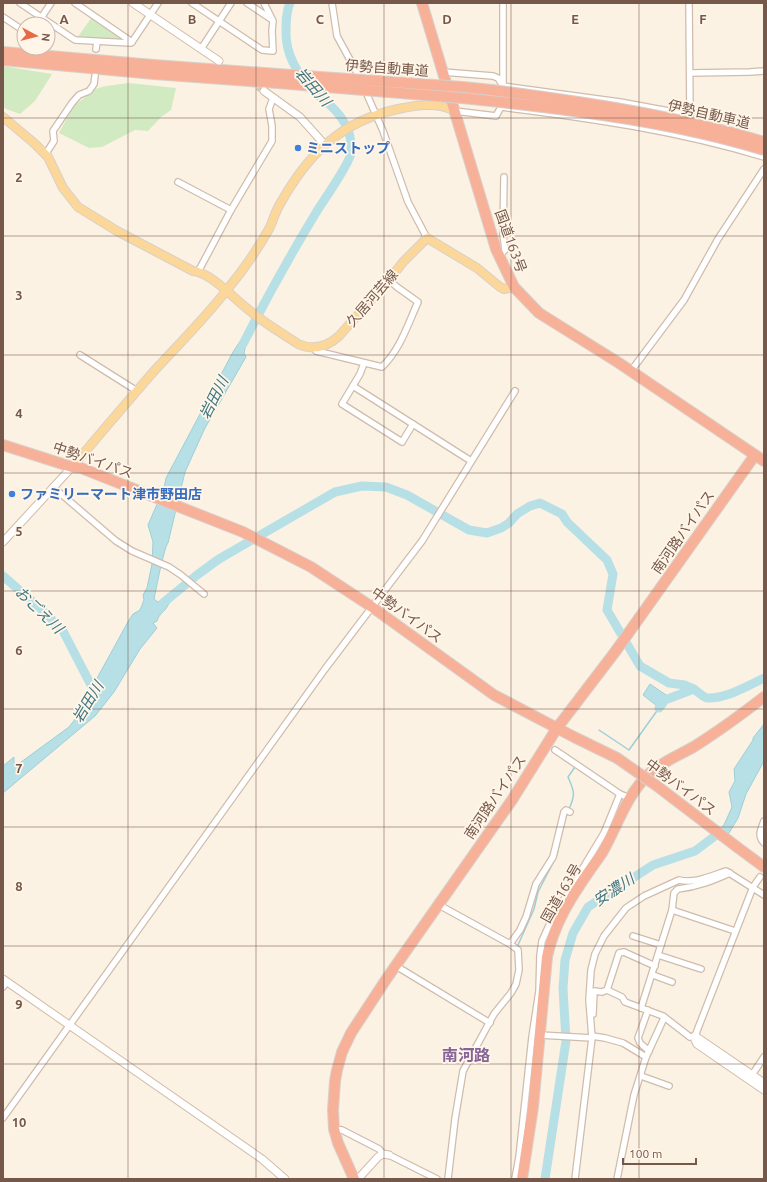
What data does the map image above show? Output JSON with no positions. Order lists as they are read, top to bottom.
{
  "streets": {
    "highway": [
      "伊勢自動車道",
      "国道163号",
      "中勢バイパス",
      "南河路バイパス"
    ],
    "main road": ["久居河芸線"]
  },
  "crossings": [
    ["国道163号", "南河路バイパス"],
    ["中勢バイパス", "南河路バイパス"]
  ],
  "districts": ["南河路"],
  "water": ["岩田川", "おごえ川", "安濃川"],
  "places": ["ミニストップ", "ファミリーマート津市野田店"],
  "scale_bar": "100 m",
  "north": "right",
  "grid": {
    "columns": [
      "A",
      "B",
      "C",
      "D",
      "E",
      "F"
    ],
    "rows": [
      "2",
      "3",
      "4",
      "5",
      "6",
      "7",
      "8",
      "9",
      "10"
    ]
  }
}
